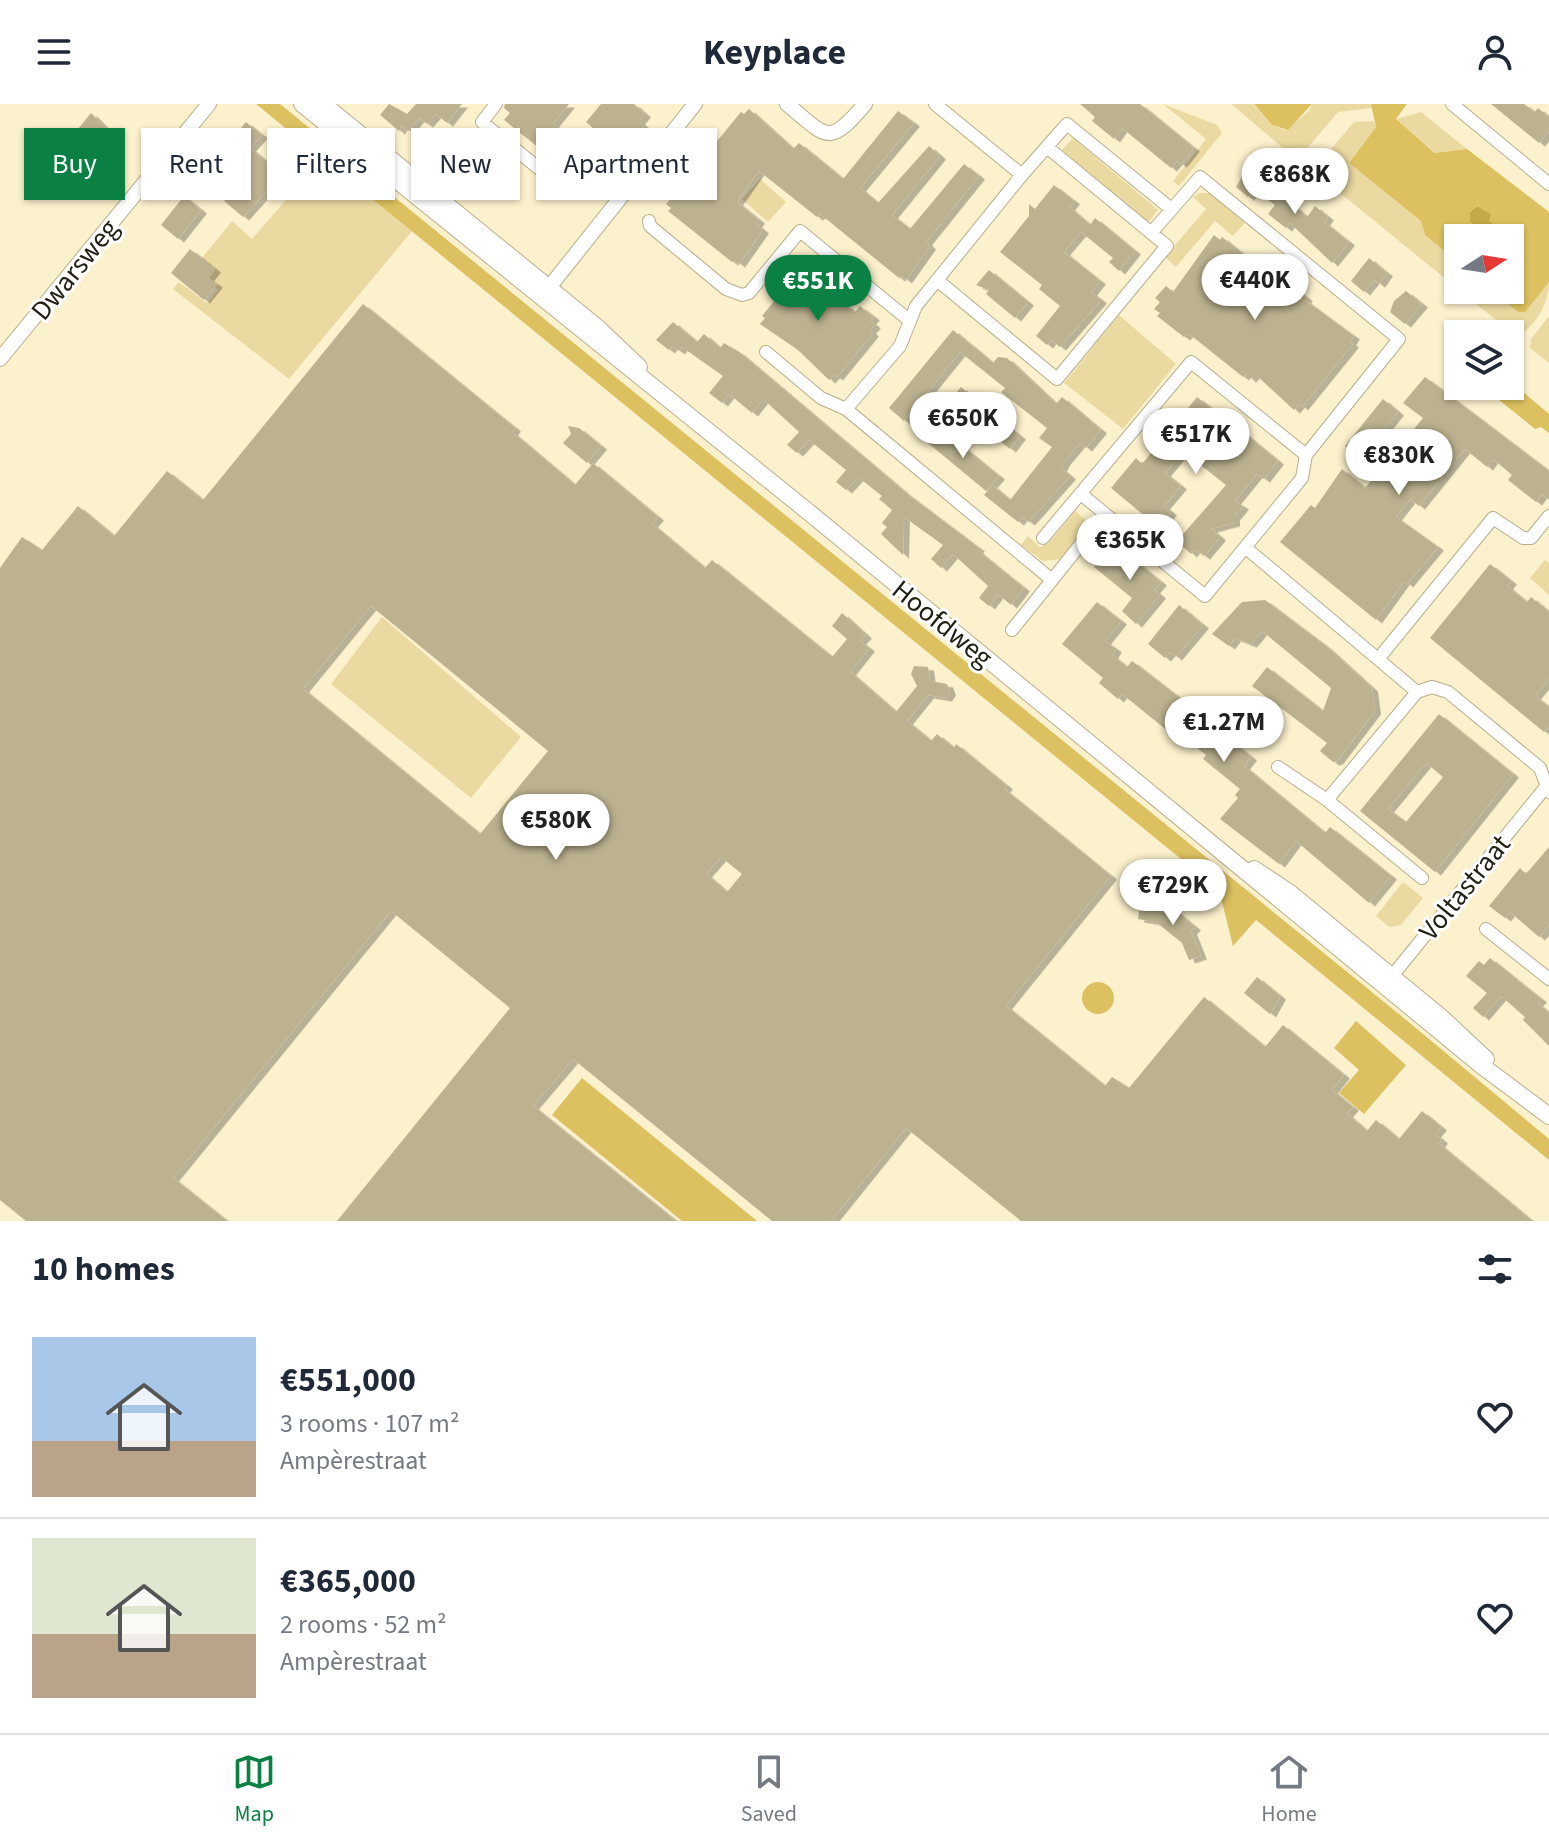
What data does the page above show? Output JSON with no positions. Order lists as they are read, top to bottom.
{
  "streets": {
    "main road": ["Hoofdweg"],
    "street": ["Dwarsweg", "Voltastraat"]
  },
  "crossings": [
    ["Hoofdweg", "Voltastraat"]
  ],
  "north": "right",
  "page": {
    "header": "Keyplace",
    "chip": [
      "Buy",
      "Rent",
      "Filters",
      "New",
      "Apartment"
    ],
    "price": [
      "€868K",
      "€440K",
      "€551K",
      "€650K",
      "€517K",
      "€830K",
      "€365K",
      "€1.27M",
      "€580K",
      "€729K"
    ],
    "heading": "10 homes",
    "list": [
      {
        "name": "€551,000",
        "note": "3 rooms · 107 m² · Ampèrestraat"
      },
      {
        "name": "€365,000",
        "note": "2 rooms · 52 m² · Ampèrestraat"
      }
    ],
    "tabs": ["Map", "Saved", "Home"]
  }
}
